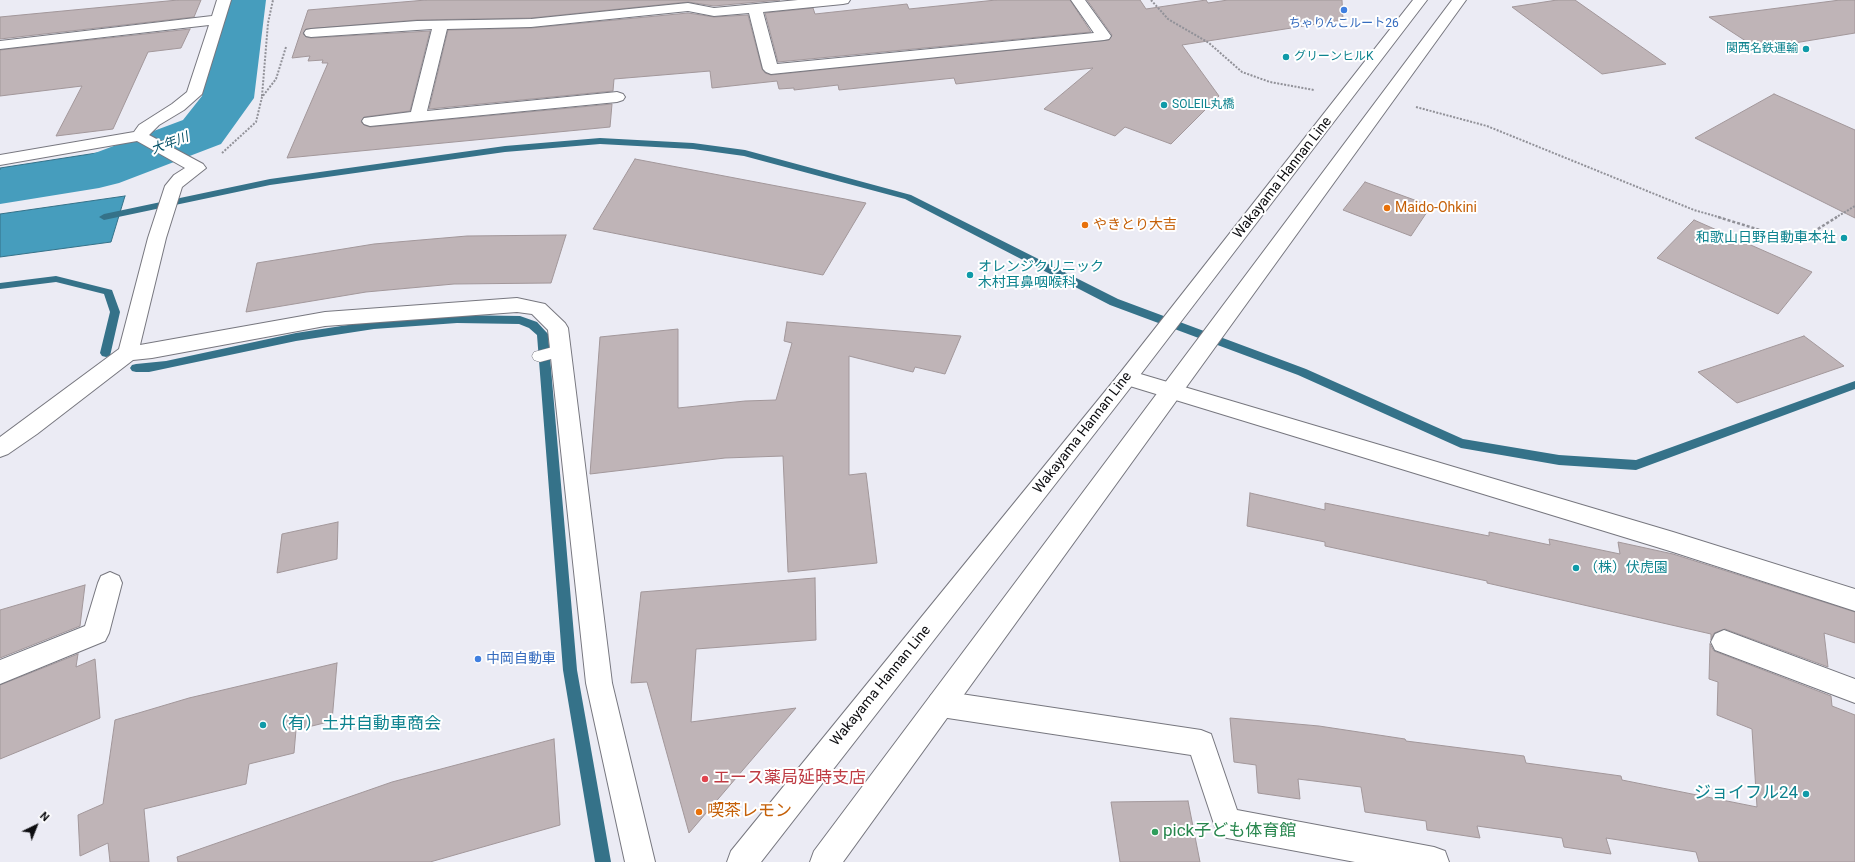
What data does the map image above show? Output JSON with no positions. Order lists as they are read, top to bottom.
{
  "streets": {
    "street": ["Wakayama Hannan Line"]
  },
  "water": ["大年川"],
  "places": [
    "ちゃりんこルート26",
    "関西名鉄運輸",
    "グリーンヒルK",
    "SOLEIL丸橋",
    "Maido-Ohkini",
    "やきとり大吉",
    "和歌山日野自動車本社",
    "オレンジクリニック 木村耳鼻咽喉科",
    "（株）伏虎園",
    "中岡自動車",
    "（有）土井自動車商会",
    "エース薬局延時支店",
    "ジョイフル24",
    "喫茶レモン",
    "pick子ども体育館"
  ],
  "north": "top right"
}
